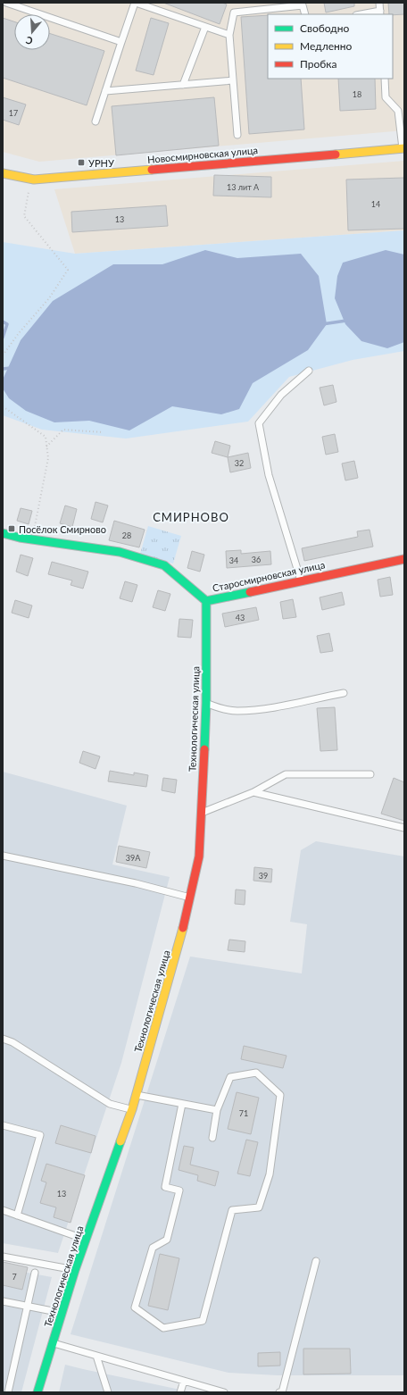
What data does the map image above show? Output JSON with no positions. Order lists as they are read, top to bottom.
{
  "streets": {
    "street": ["Новосмирновская улица", "Старосмирновская улица", "Технологическая улица"]
  },
  "crossings": [
    ["Старосмирновская улица", "Технологическая улица"]
  ],
  "districts": ["СМИРНОВО"],
  "places": {
    "transit": ["УРНУ", "Посёлок Смирново"]
  },
  "house_numbers": [
    "18",
    "17",
    "13 лит А",
    "14",
    "13",
    "32",
    "28",
    "36",
    "34",
    "43",
    "39А",
    "39",
    "71",
    "13",
    "7"
  ],
  "legend": ["Свободно", "Медленно", "Пробка"],
  "north": "bottom"
}
